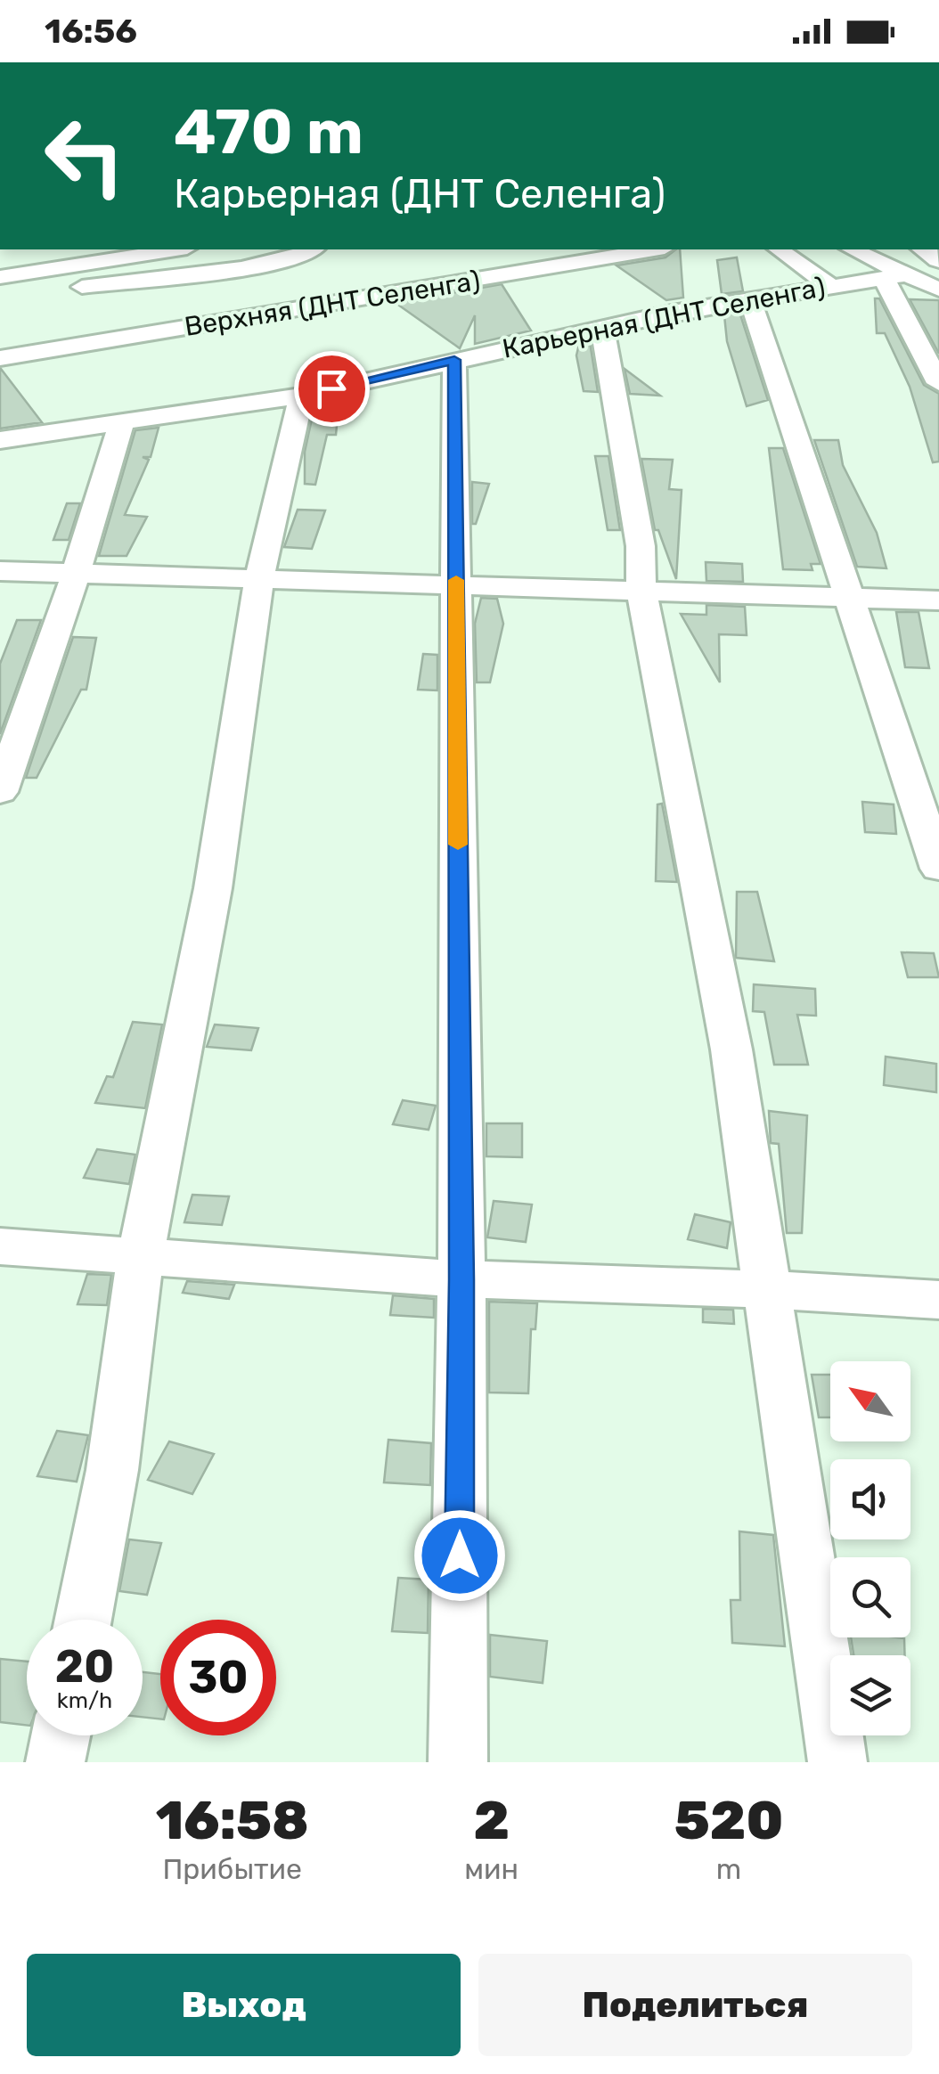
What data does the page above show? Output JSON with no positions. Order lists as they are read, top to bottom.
{
  "streets": {
    "street": ["Верхняя (ДНТ Селенга)", "Карьерная (ДНТ Селенга)"]
  },
  "north": "top left",
  "page": {
    "status": "16:56",
    "turn": ["470 m", "Карьерная (ДНТ Селенга)"],
    "speed": "20 km/h",
    "limit": "30",
    "eta": [
      "16:58",
      "Прибытие",
      "2",
      "мин",
      "520",
      "m"
    ],
    "buttons": ["Выход", "Поделиться"]
  }
}
